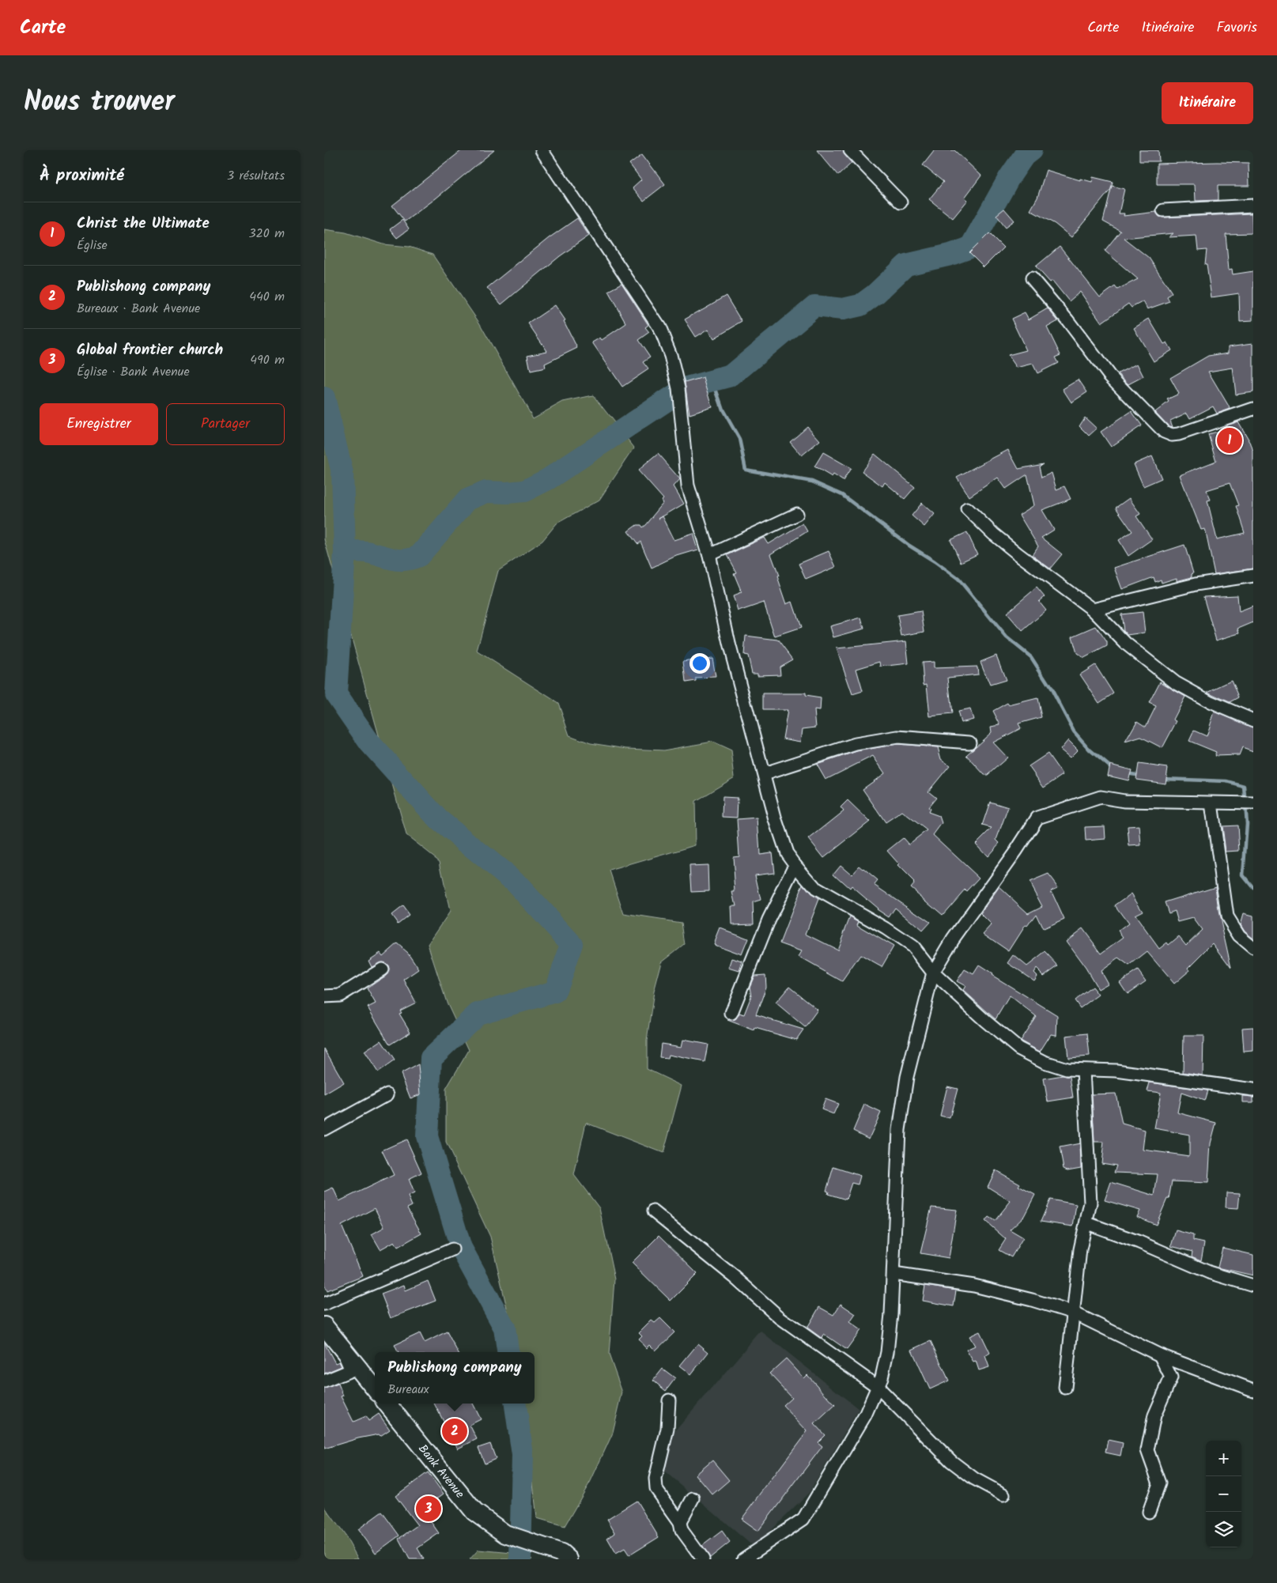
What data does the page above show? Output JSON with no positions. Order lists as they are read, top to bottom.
{
  "streets": {
    "street": ["Bank Avenue"]
  },
  "page": {
    "header": "Carte",
    "nav": ["Carte", "Itinéraire", "Favoris"],
    "title": "Nous trouver",
    "buttons": [
      "Itinéraire",
      ["Enregistrer", "Partager"]
    ],
    "heading": ["À proximité", "3 résultats"],
    "list": [
      {
        "mark": "1",
        "name": "Christ the Ultimate",
        "note": "Église",
        "value": "320 m"
      },
      {
        "mark": "2",
        "name": "Publishong company",
        "note": "Bureaux · Bank Avenue",
        "value": "440 m"
      },
      {
        "mark": "3",
        "name": "Global frontier church",
        "note": "Église · Bank Avenue",
        "value": "490 m"
      }
    ],
    "pins": ["1", "2", "3"],
    "popup": ["Publishong company", "Bureaux"],
    "map_buttons": ["+", "−"]
  }
}
